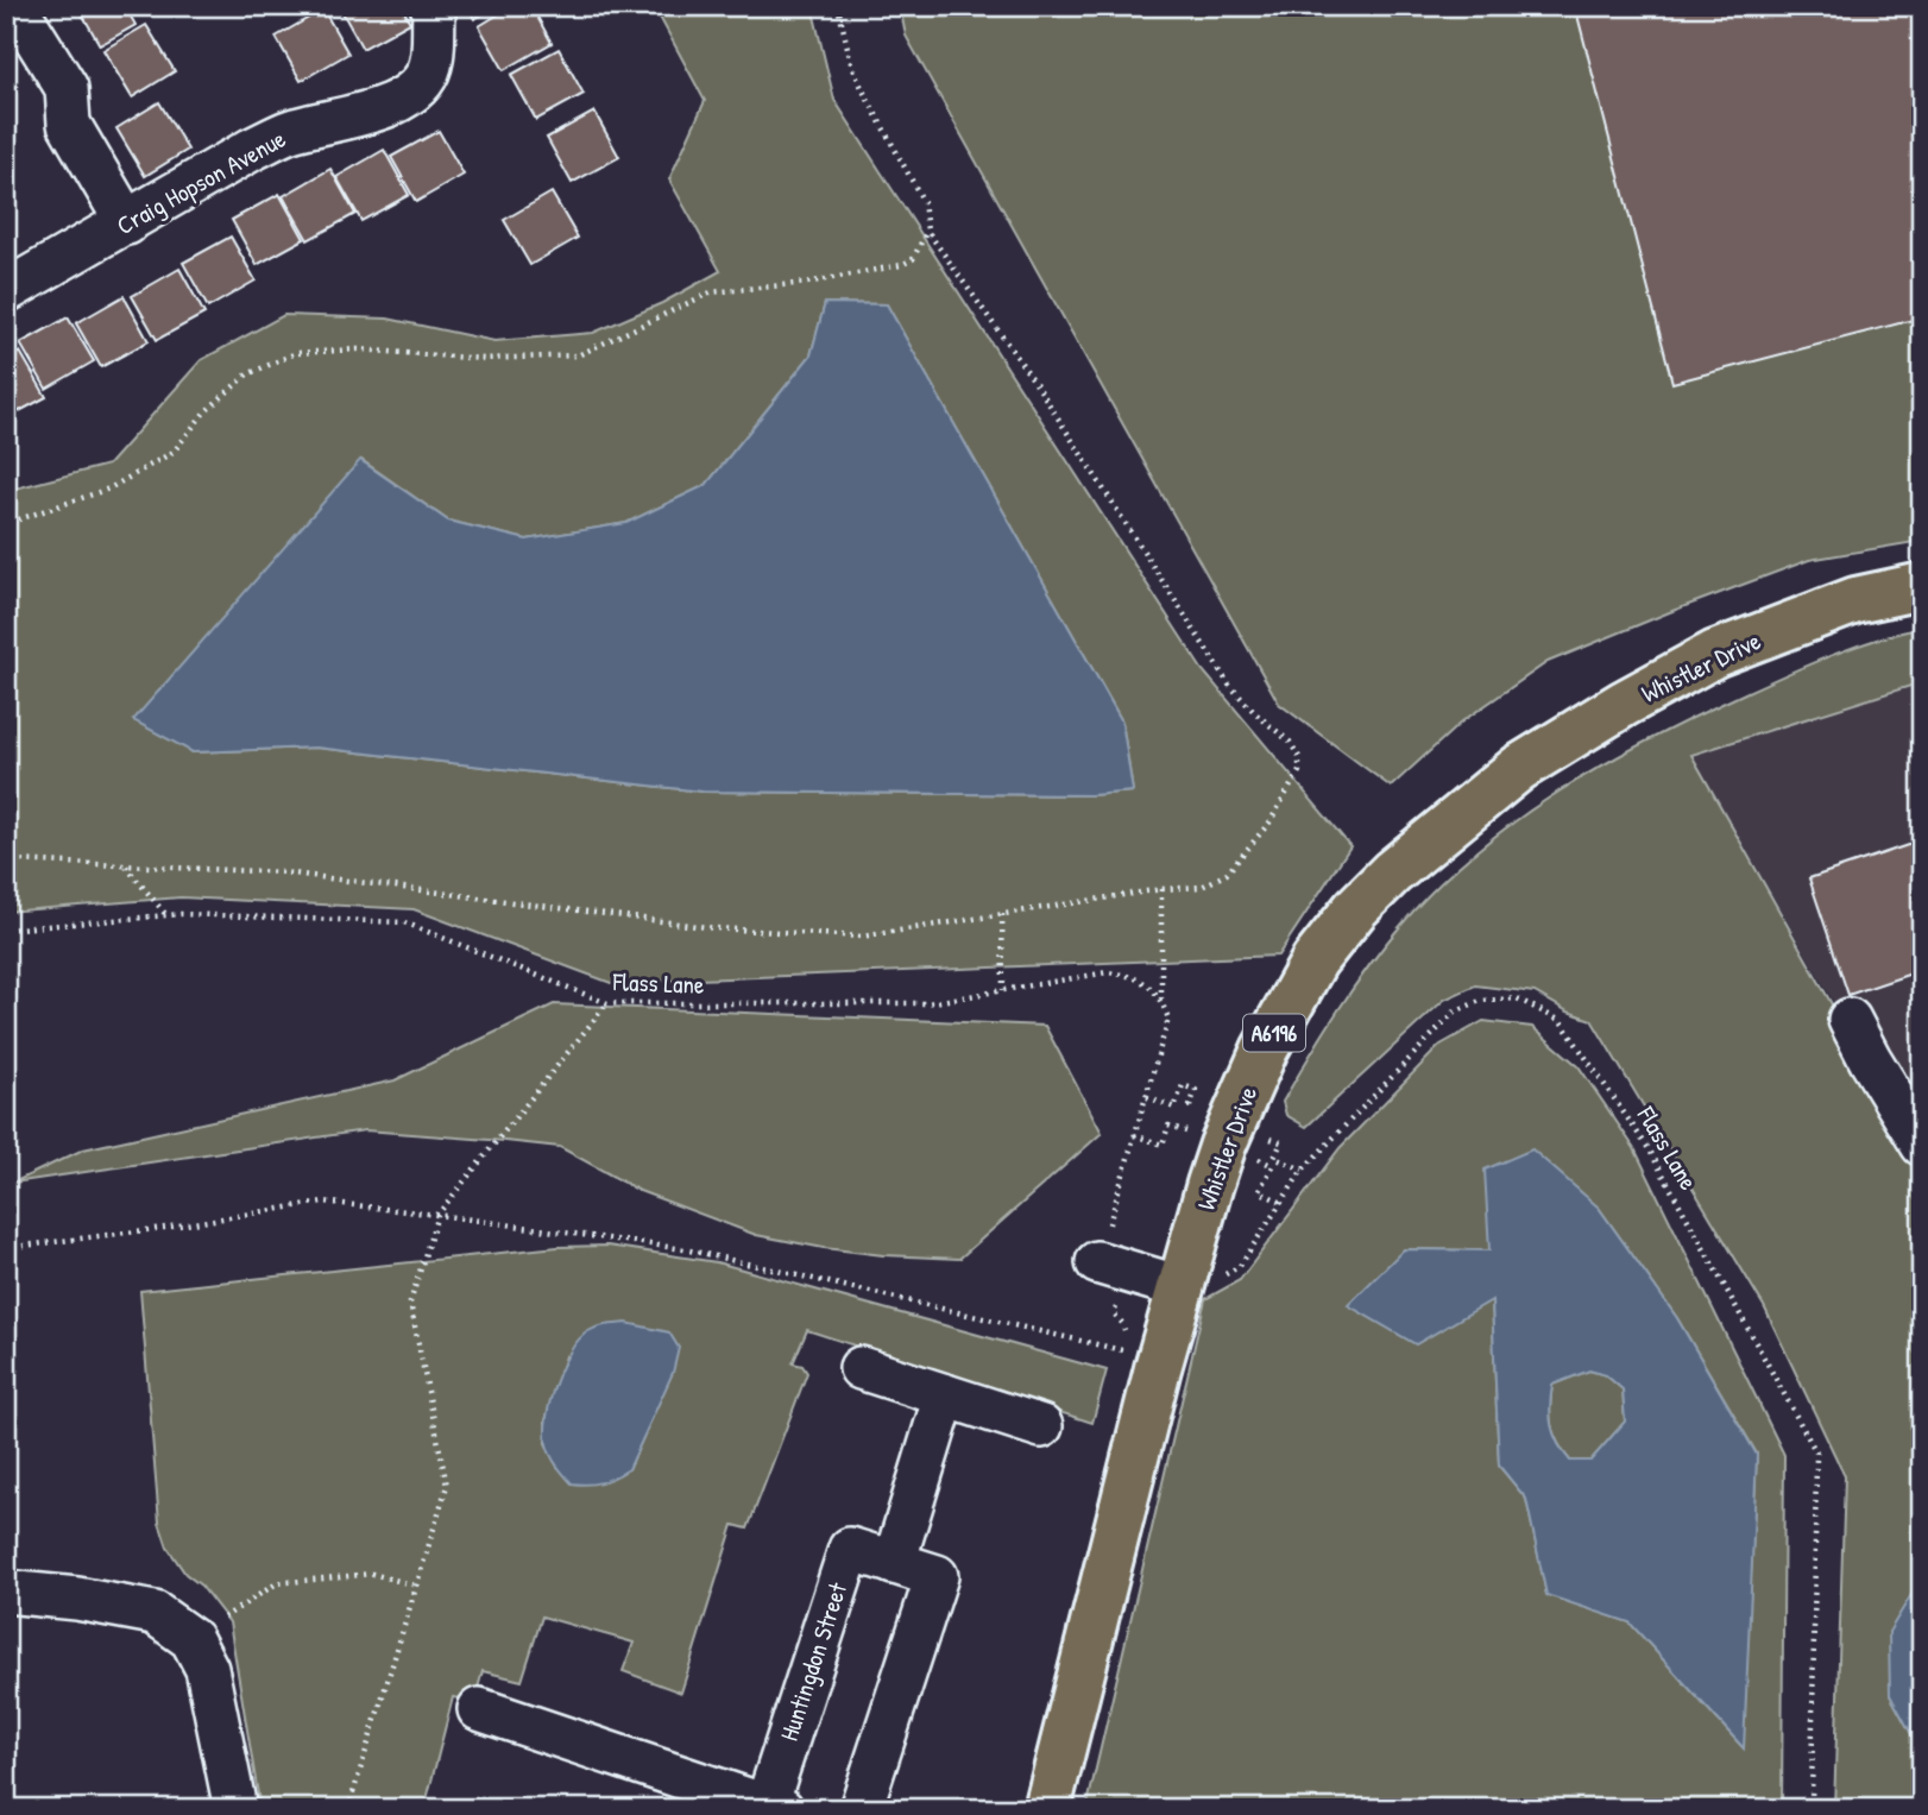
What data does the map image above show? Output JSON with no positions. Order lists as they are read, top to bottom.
{
  "streets": {
    "main road": ["Whistler Drive", "A6196"],
    "street": ["Craig Hopson Avenue", "Huntingdon Street"],
    "path": ["Flass Lane"]
  },
  "crossings": [
    ["Whistler Drive", "Flass Lane"]
  ]
}
